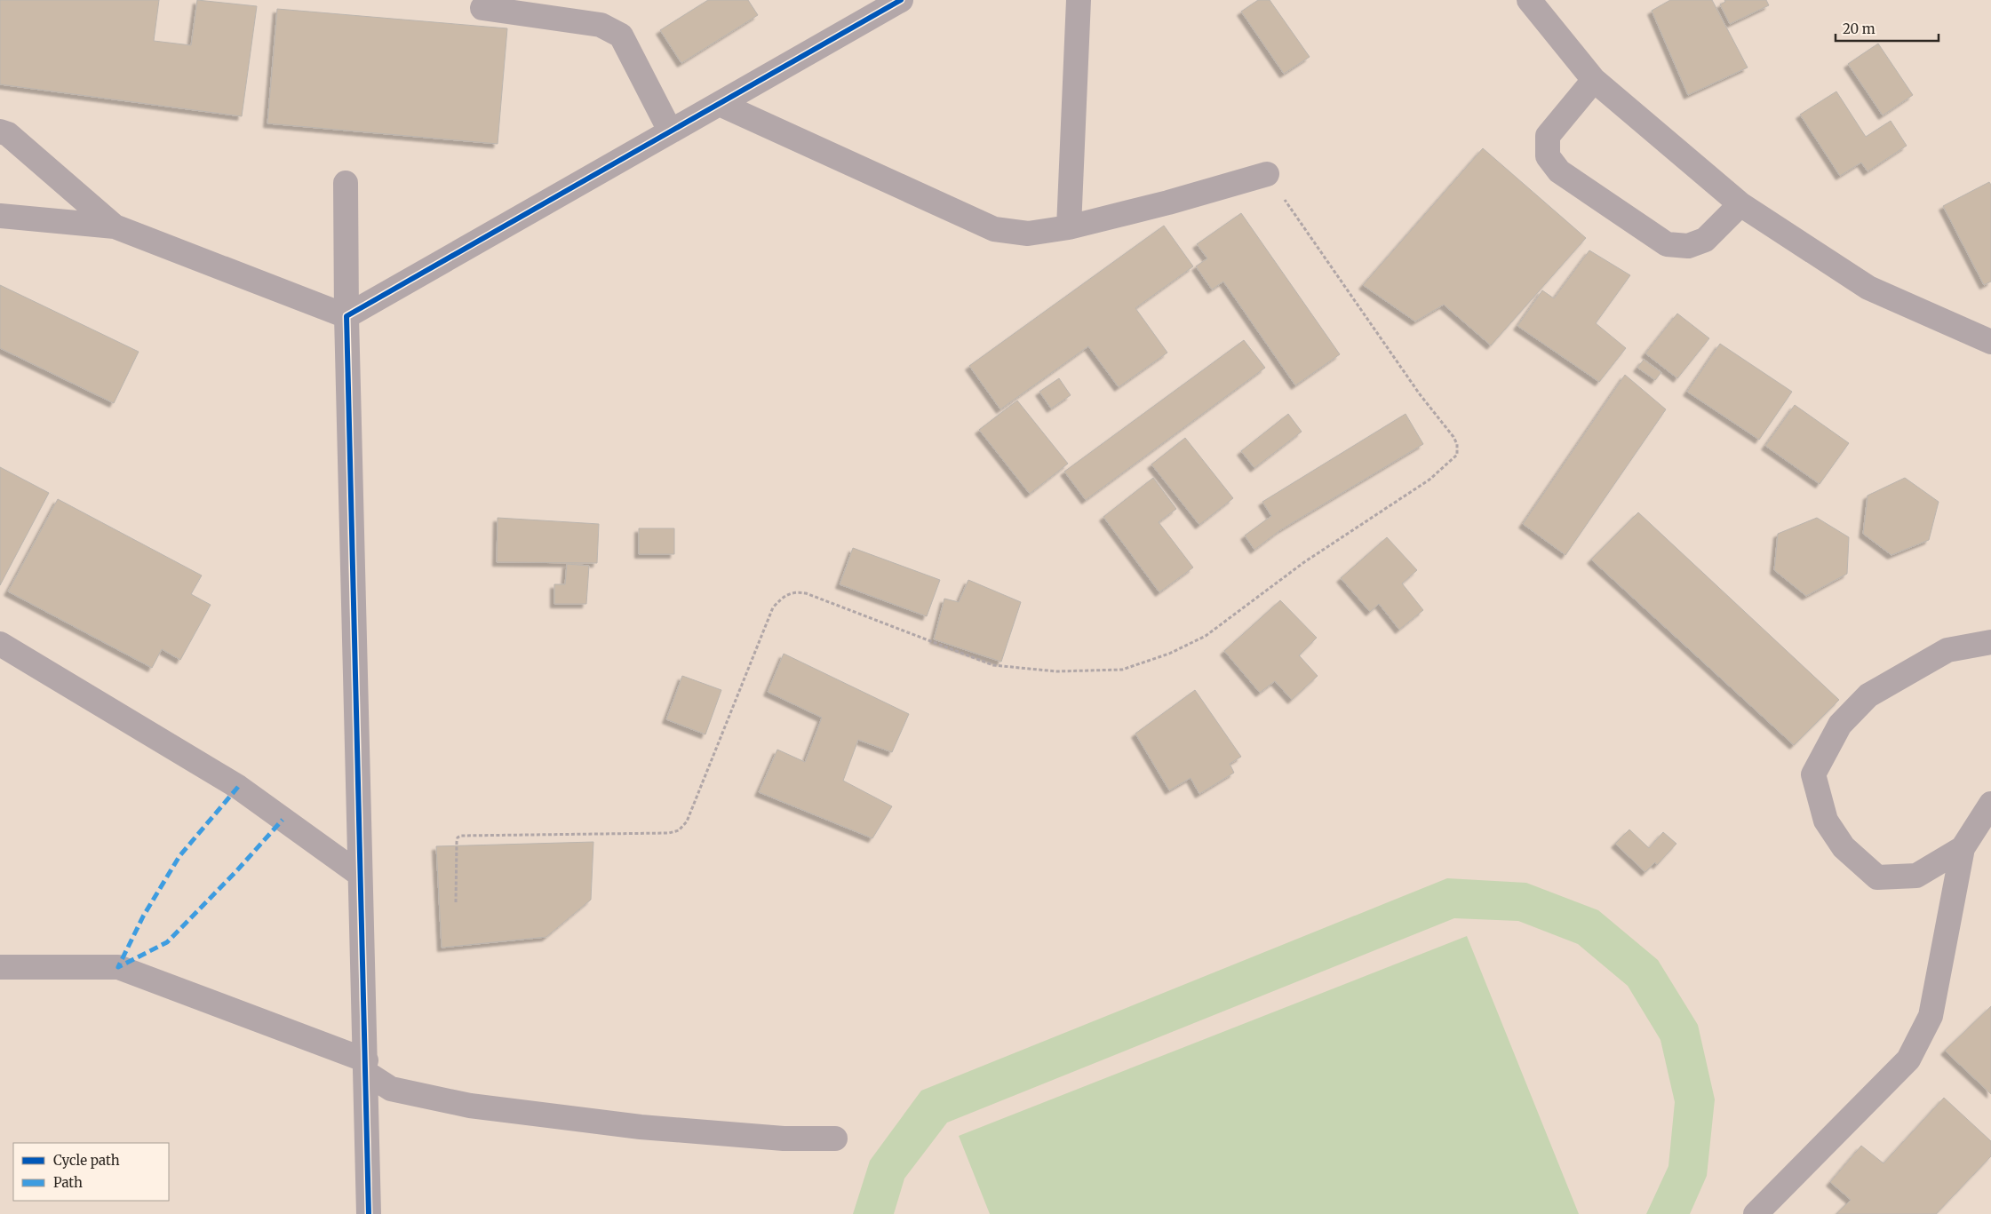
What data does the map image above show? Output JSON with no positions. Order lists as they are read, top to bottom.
{
  "legend": ["Cycle path", "Path"],
  "scale_bar": "20 m"
}
